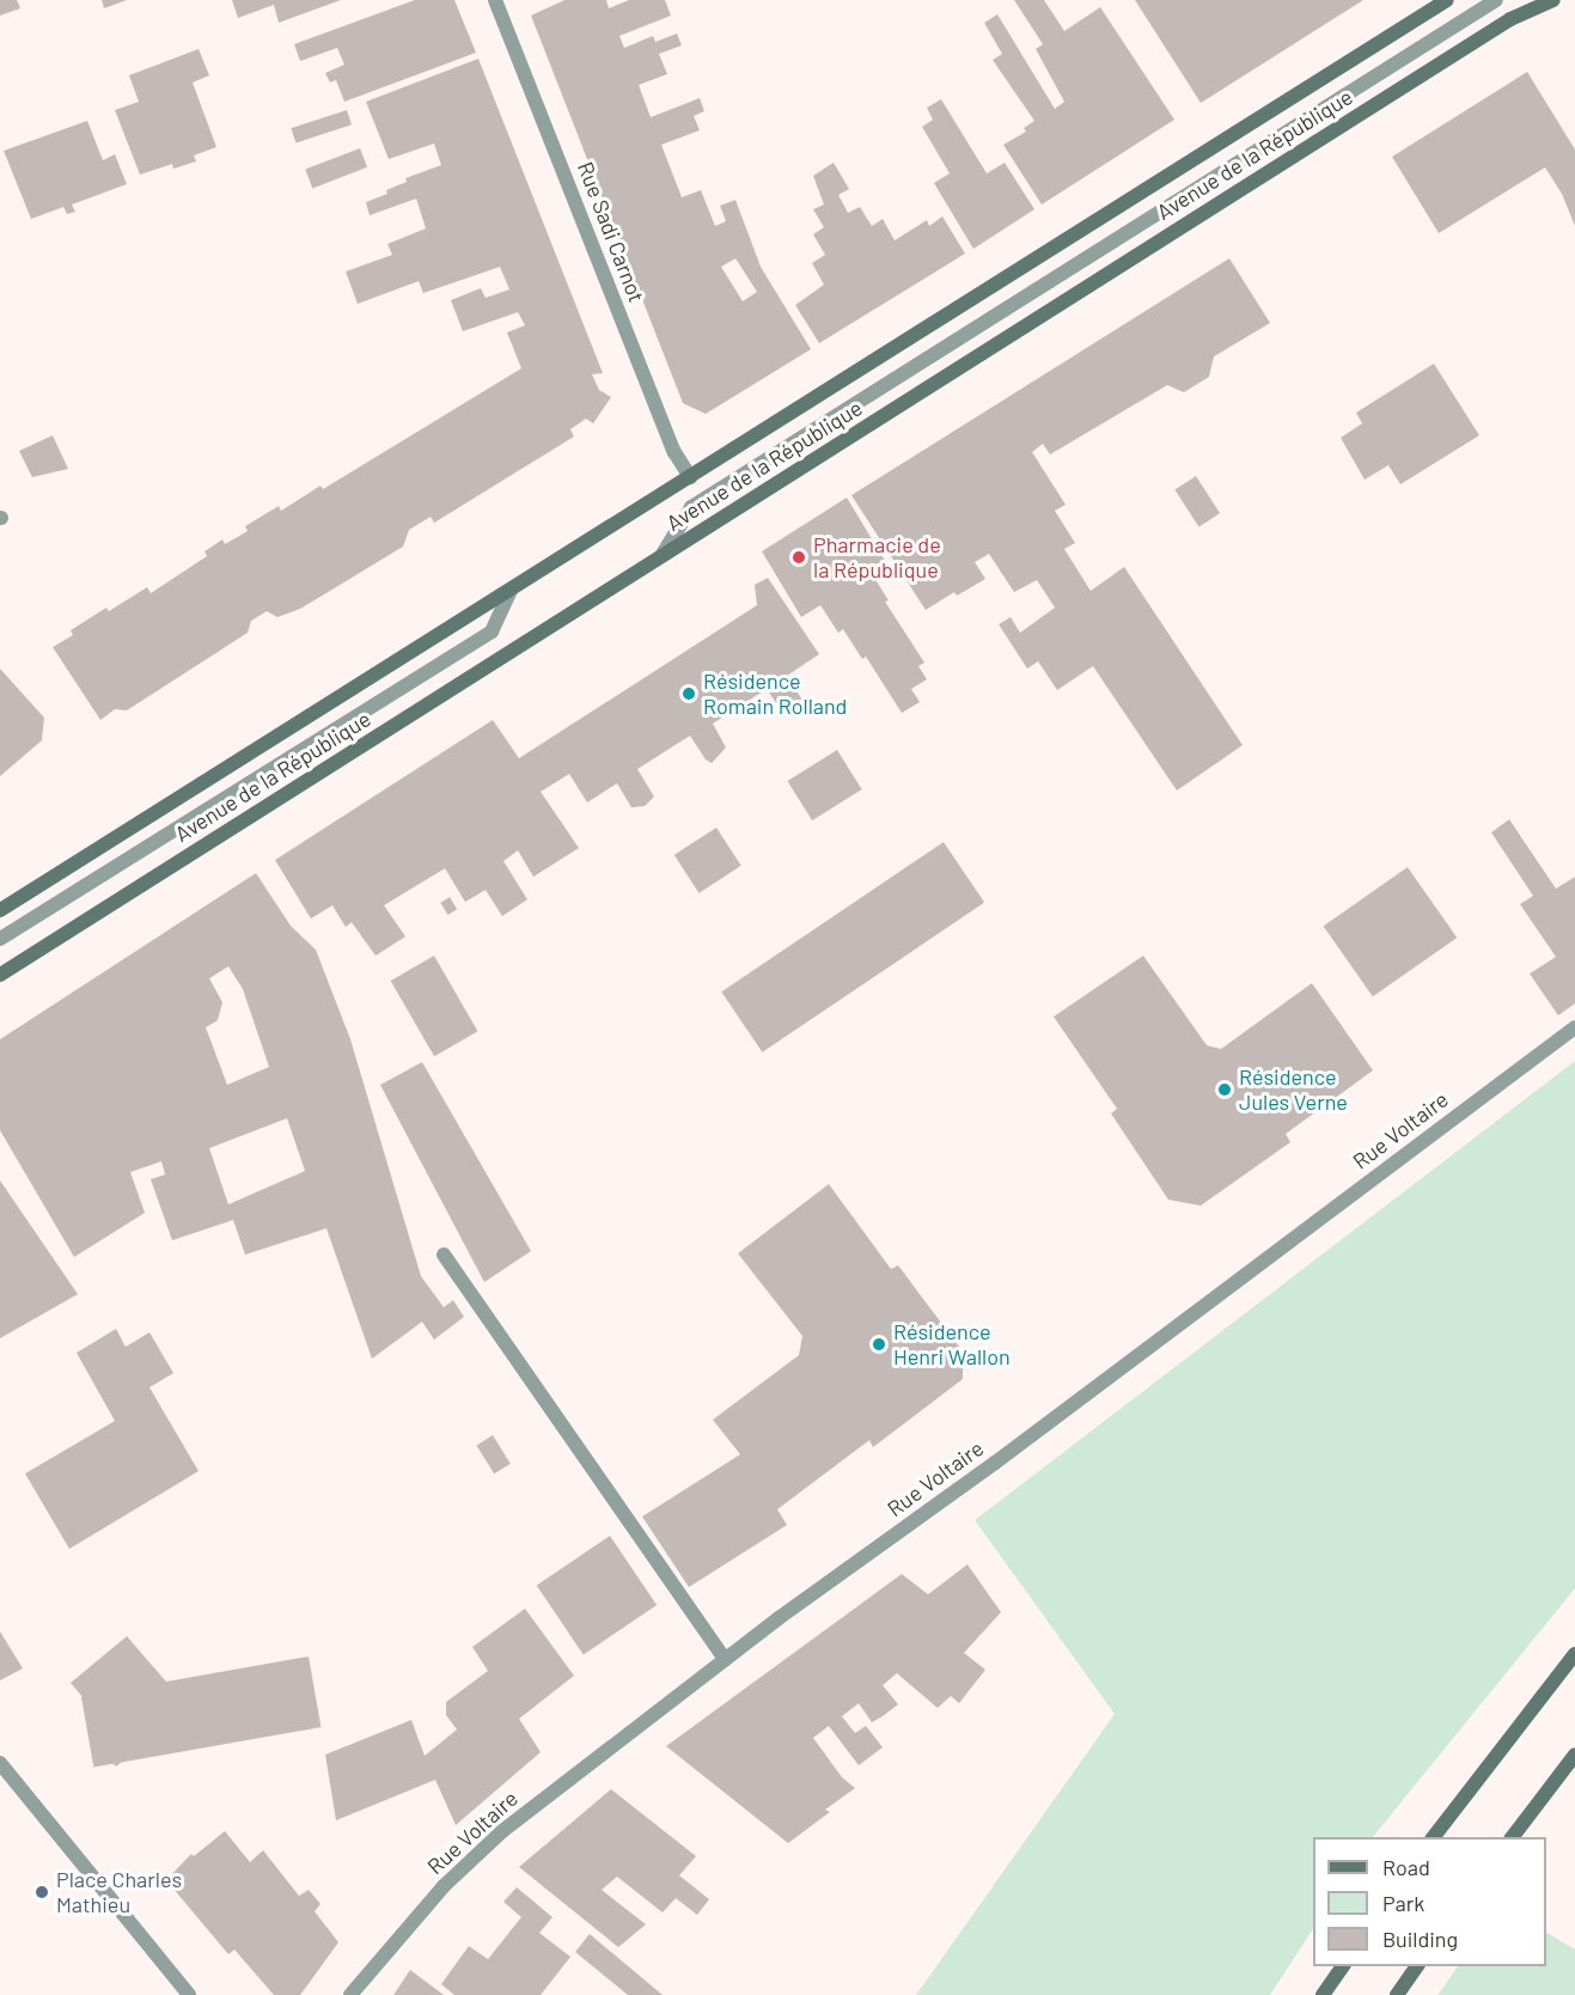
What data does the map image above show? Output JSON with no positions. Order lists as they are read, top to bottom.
{
  "streets": {
    "main road": ["Avenue de la République"],
    "street": ["Rue Sadi Carnot", "Rue Voltaire"]
  },
  "crossings": [
    ["Avenue de la République", "Rue Sadi Carnot"]
  ],
  "places": [
    "Pharmacie de la République",
    "Résidence Romain Rolland",
    "Résidence Jules Verne",
    "Résidence Henri Wallon",
    "Place Charles Mathieu"
  ],
  "legend": ["Road", "Park", "Building"]
}
